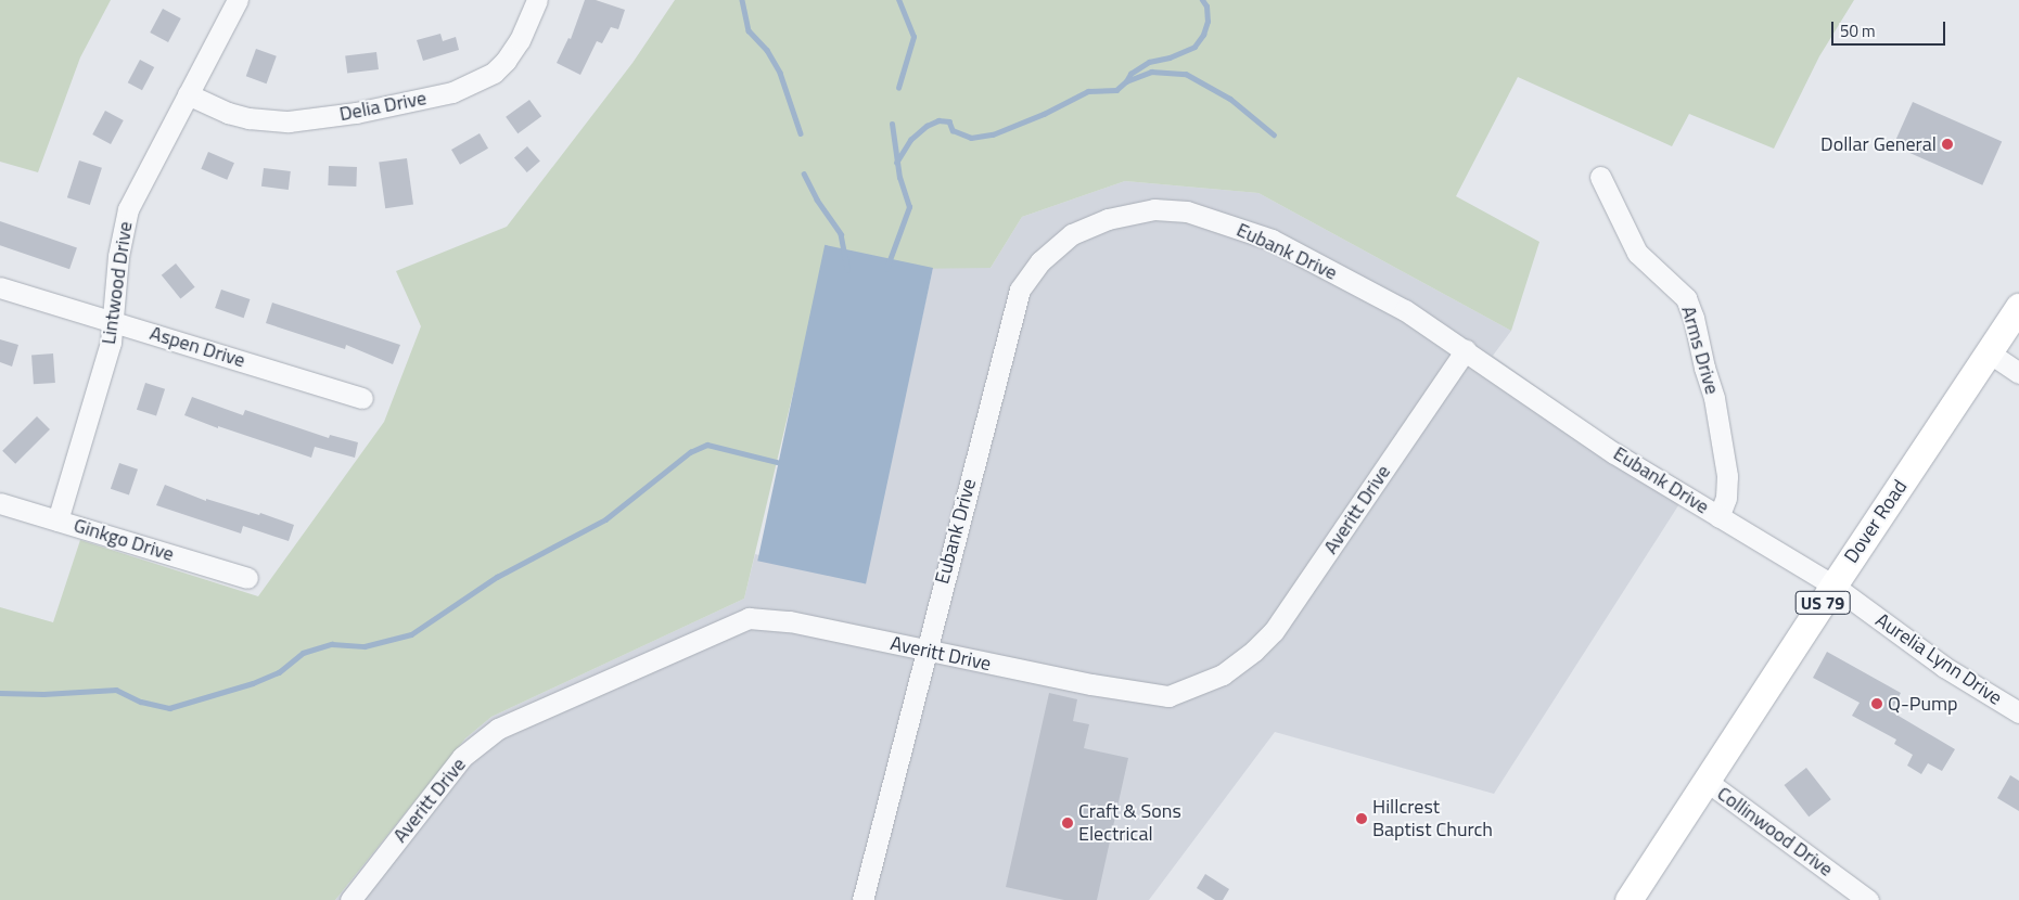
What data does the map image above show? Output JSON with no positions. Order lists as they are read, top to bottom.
{
  "streets": {
    "main road": ["Dover Road", "US 79"],
    "street": [
      "Delia Drive",
      "Eubank Drive",
      "Lintwood Drive",
      "Aspen Drive",
      "Arms Drive",
      "Averitt Drive",
      "Ginkgo Drive",
      "Aurelia Lynn Drive",
      "Collinwood Drive"
    ]
  },
  "crossings": [
    ["Delia Drive", "Lintwood Drive"],
    ["Eubank Drive", "Arms Drive"],
    ["Eubank Drive", "Averitt Drive"],
    ["Eubank Drive", "Dover Road"],
    ["Eubank Drive", "Aurelia Lynn Drive"],
    ["Lintwood Drive", "Aspen Drive"],
    ["Lintwood Drive", "Ginkgo Drive"],
    ["Dover Road", "Aurelia Lynn Drive"],
    ["Dover Road", "Collinwood Drive"]
  ],
  "places": [
    "Dollar General",
    "Q-Pump",
    "Hillcrest Baptist Church",
    "Craft & Sons Electrical"
  ],
  "scale_bar": "50 m"
}
